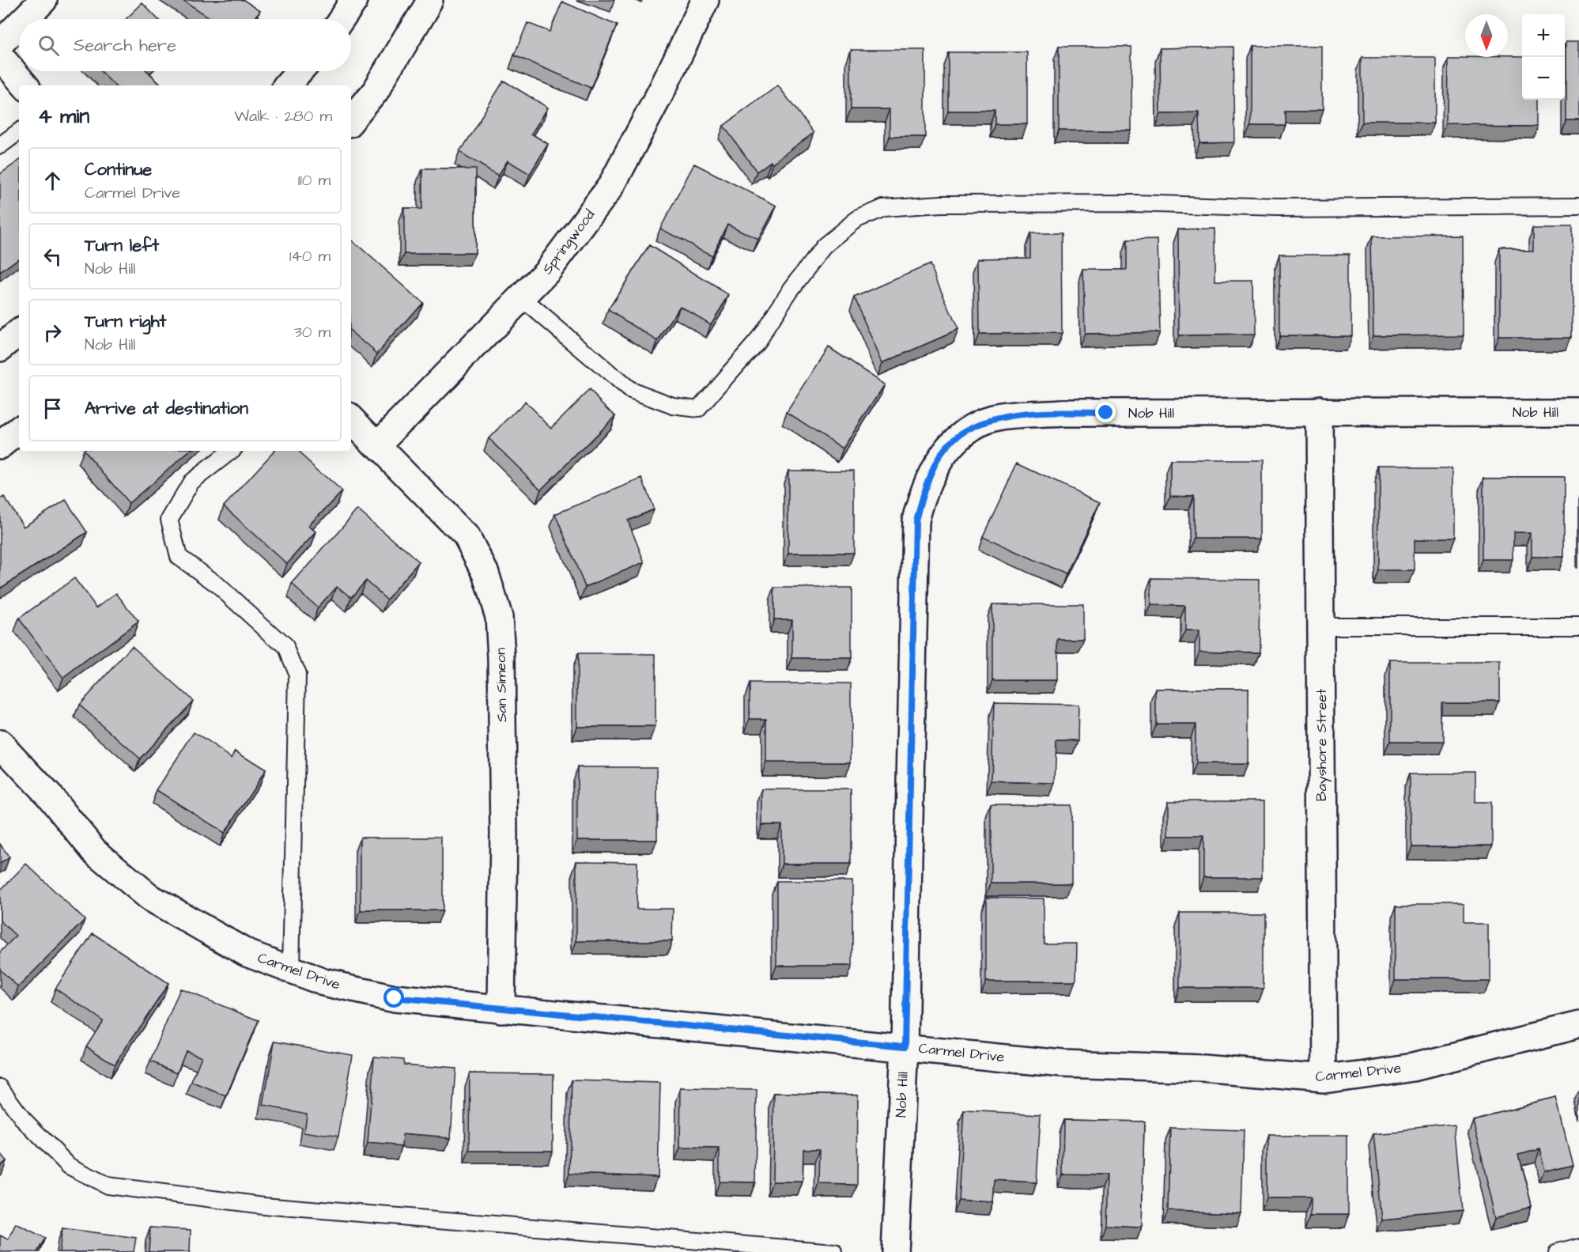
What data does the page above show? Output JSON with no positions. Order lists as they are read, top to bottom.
{
  "streets": {
    "street": [
      "Springwood",
      "Nob Hill",
      "San Simeon",
      "Bayshore Street",
      "Carmel Drive"
    ]
  },
  "crossings": [
    ["Springwood", "San Simeon"],
    ["Nob Hill", "Bayshore Street"],
    ["Nob Hill", "Carmel Drive"],
    ["San Simeon", "Carmel Drive"],
    ["Bayshore Street", "Carmel Drive"]
  ],
  "north": "bottom",
  "page": {
    "map_buttons": ["+", "−"],
    "search": "Search here",
    "heading": ["4 min", "Walk · 280 m"],
    "list": [
      ["Continue", "Carmel Drive", "110 m"],
      ["Turn left", "Nob Hill", "140 m"],
      ["Turn right", "Nob Hill", "30 m"],
      "Arrive at destination"
    ]
  }
}
